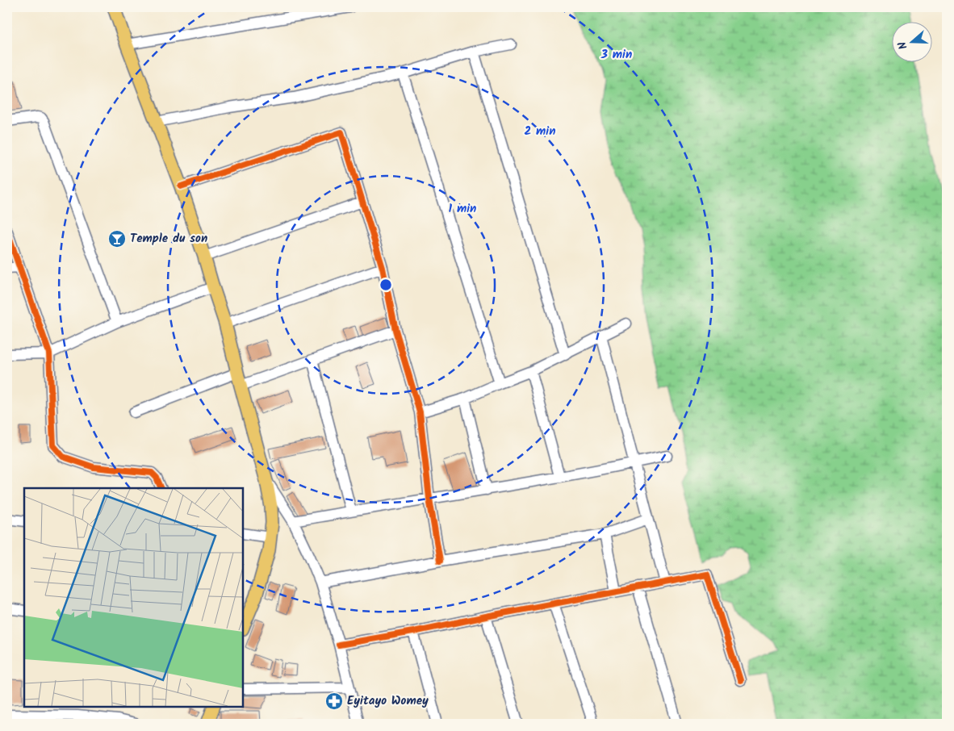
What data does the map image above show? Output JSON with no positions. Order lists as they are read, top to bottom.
{
  "places": {
    "bar": ["Temple du son"],
    "pharmacy": ["Eyitayo Womey"]
  },
  "north": "left",
  "rings": ["3 min", "2 min", "1 min"]
}
